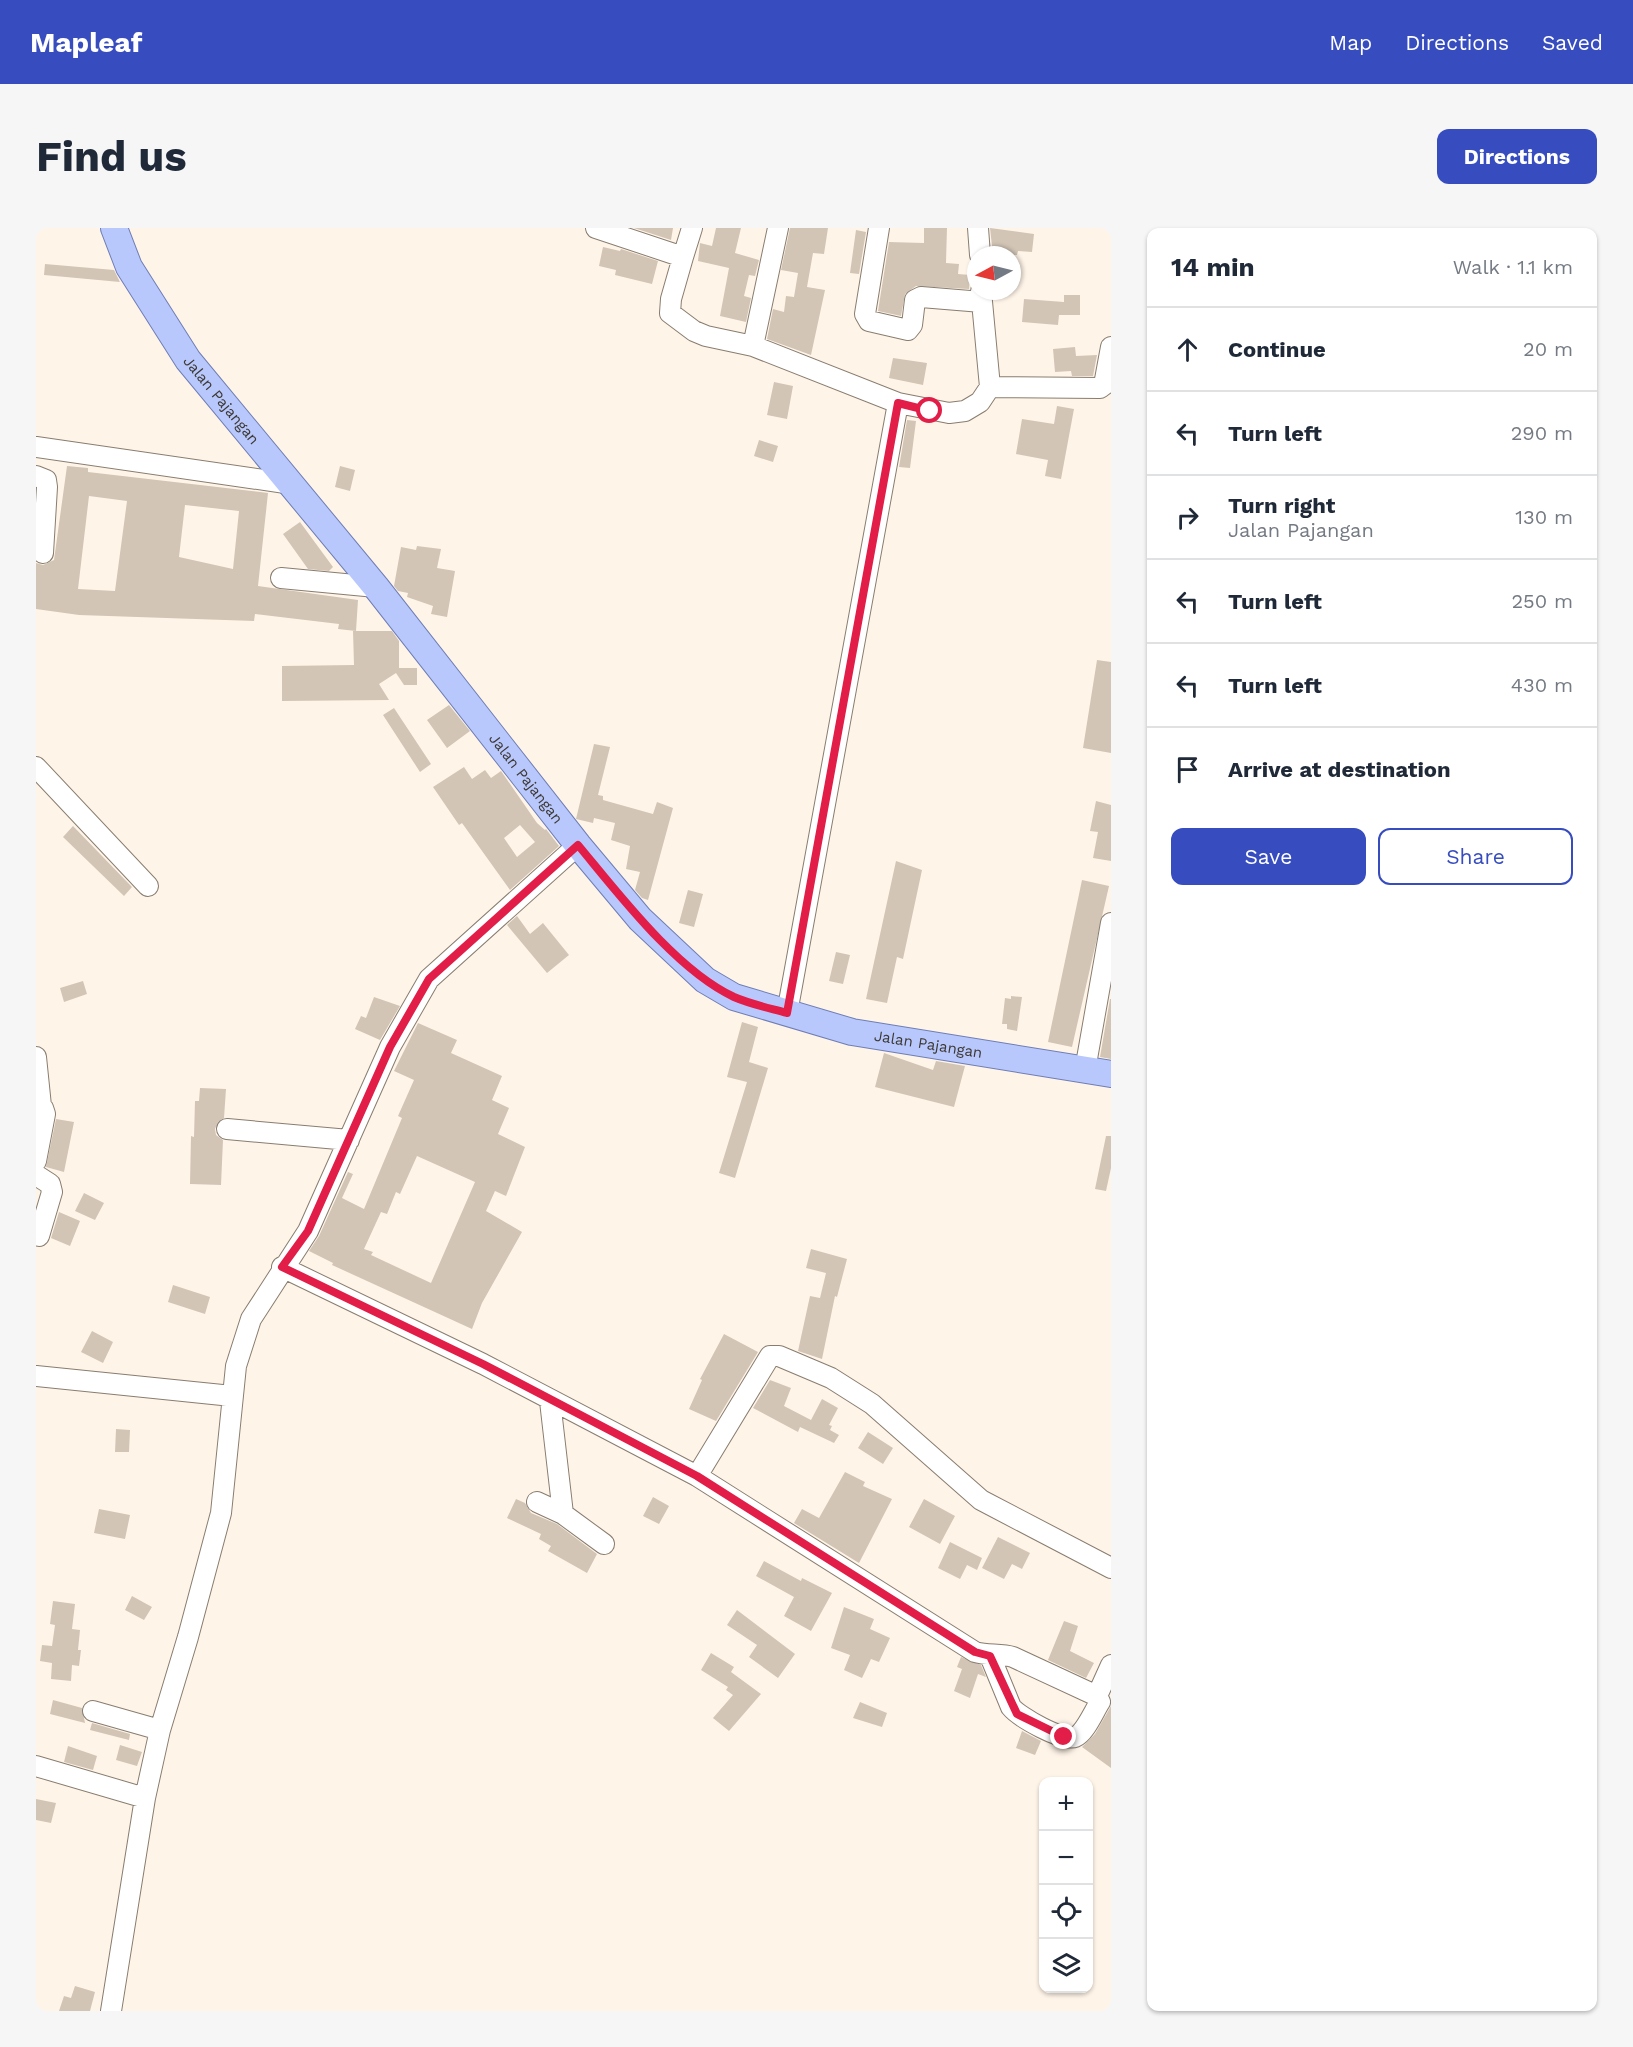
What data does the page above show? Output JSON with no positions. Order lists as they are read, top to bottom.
{
  "streets": {
    "main road": ["Jalan Pajangan"]
  },
  "north": "left",
  "page": {
    "header": "Mapleaf",
    "nav": ["Map", "Directions", "Saved"],
    "buttons": [
      "Directions",
      ["Save", "Share"]
    ],
    "title": "Find us",
    "heading": ["14 min", "Walk · 1.1 km"],
    "list": [
      ["Continue", "20 m"],
      ["Turn left", "290 m"],
      ["Turn right", "Jalan Pajangan", "130 m"],
      ["Turn left", "250 m"],
      ["Turn left", "430 m"],
      "Arrive at destination"
    ],
    "map_buttons": ["+", "−"]
  }
}
